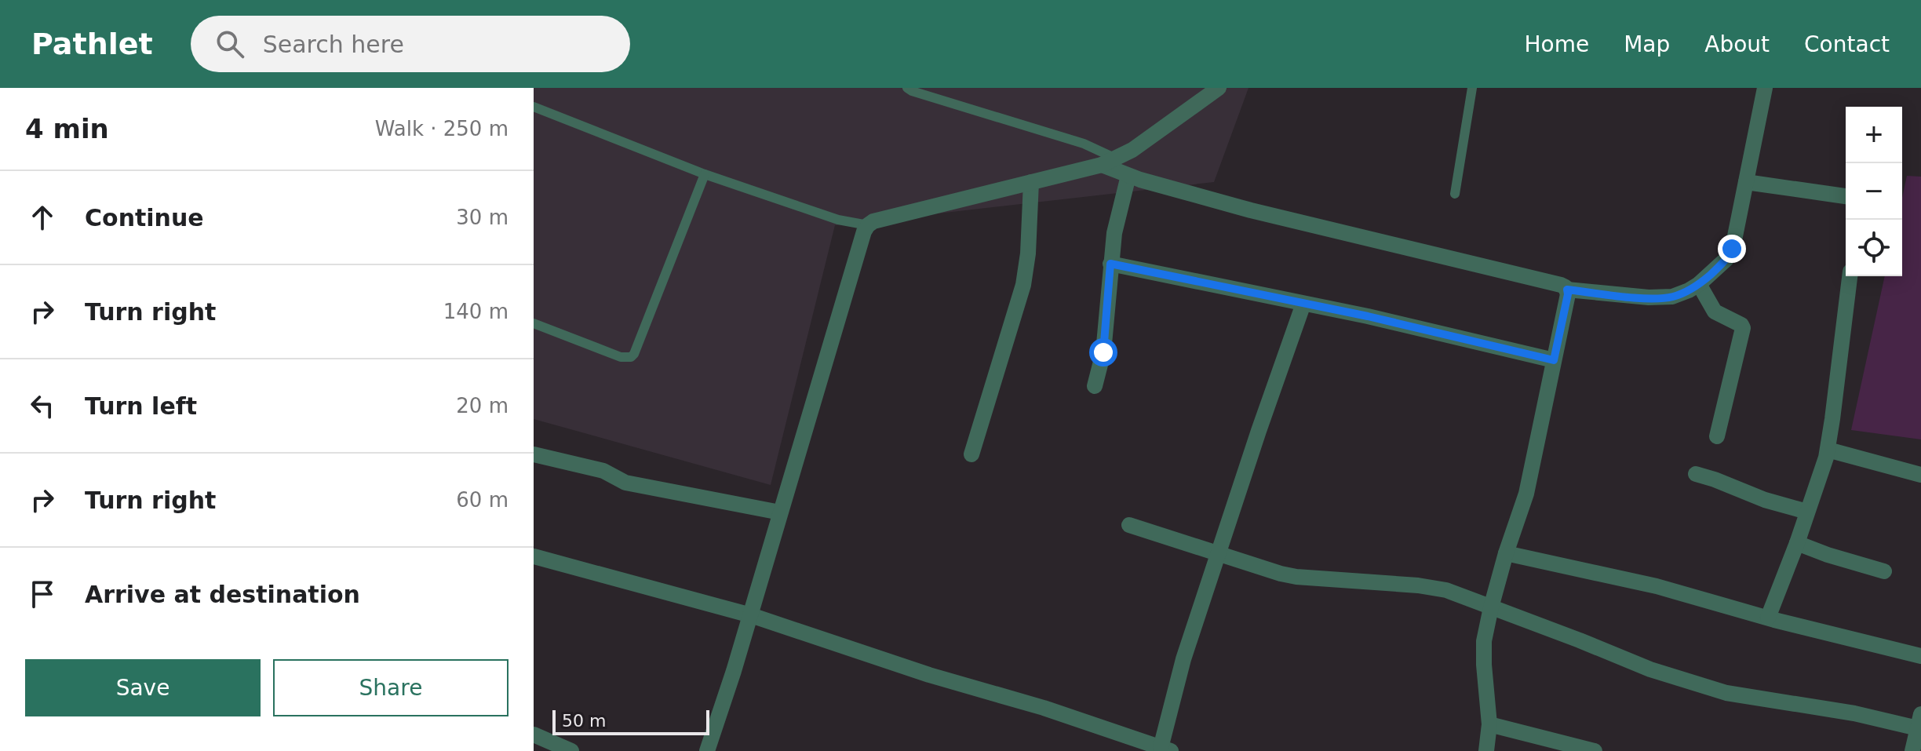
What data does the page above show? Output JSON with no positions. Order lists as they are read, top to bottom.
{
  "scale_bar": "50 m",
  "page": {
    "header": "Pathlet",
    "search": "Search here",
    "nav": [
      "Home",
      "Map",
      "About",
      "Contact"
    ],
    "heading": ["4 min", "Walk · 250 m"],
    "map_buttons": ["+", "−"],
    "list": [
      ["Continue", "30 m"],
      ["Turn right", "140 m"],
      ["Turn left", "20 m"],
      ["Turn right", "60 m"],
      "Arrive at destination"
    ],
    "buttons": ["Save", "Share"],
    "scale": "50 m"
  }
}
